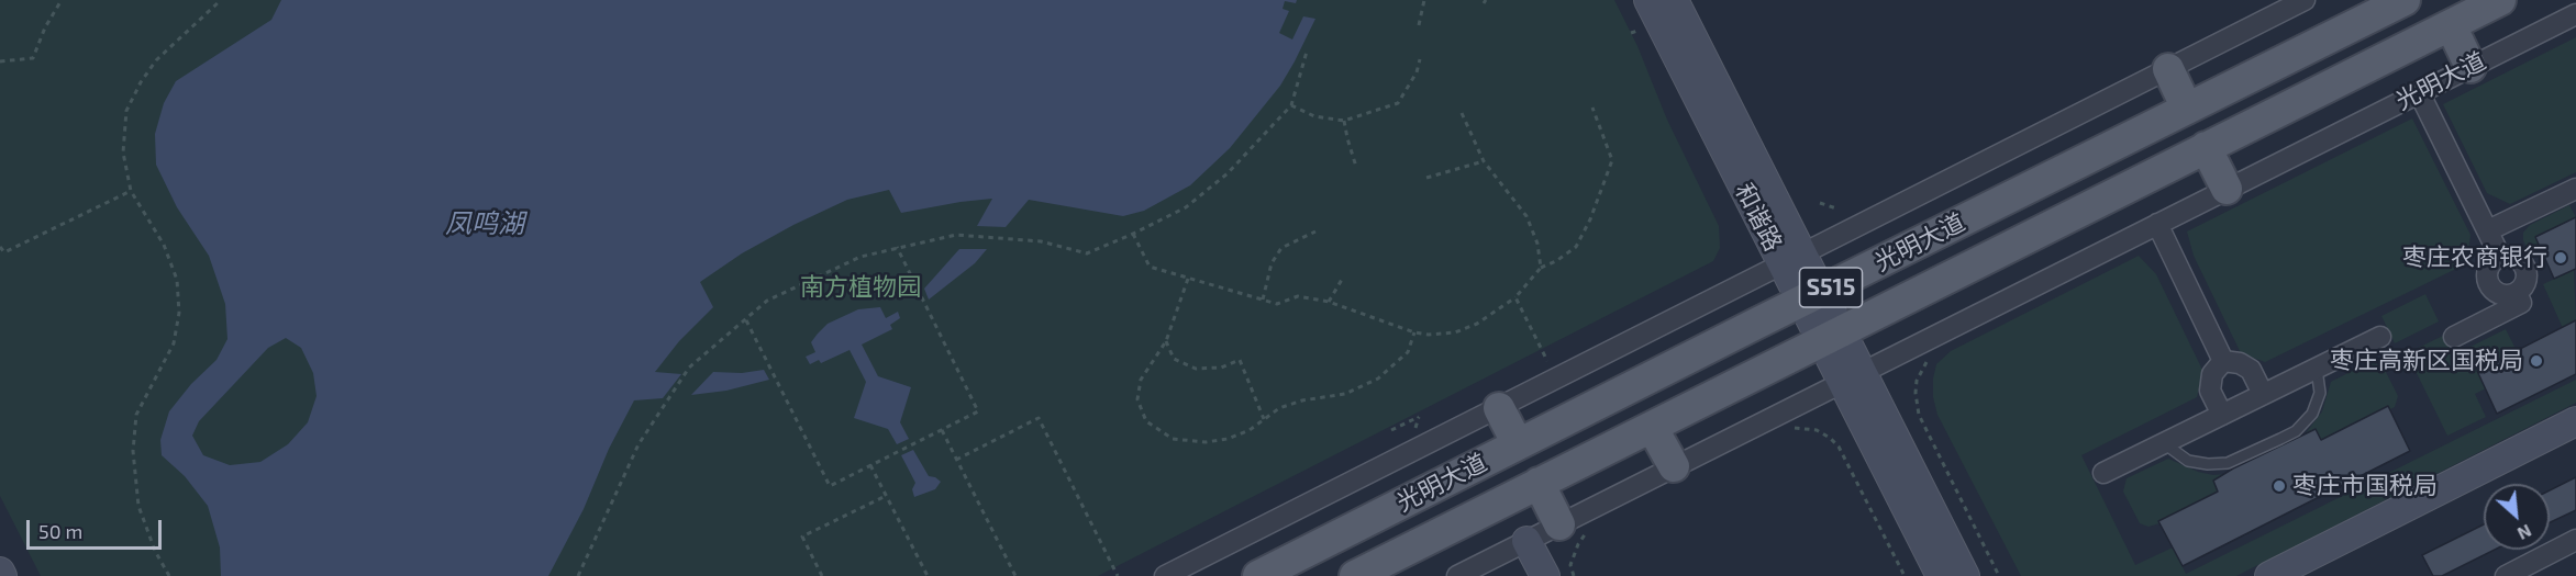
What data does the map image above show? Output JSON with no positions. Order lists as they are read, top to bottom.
{
  "streets": {
    "main road": ["光明大道", "和谐路", "S515"]
  },
  "crossings": [
    ["光明大道", "和谐路"]
  ],
  "water": ["凤鸣湖"],
  "parks": ["南方植物园"],
  "places": ["枣庄农商银行", "枣庄高新区国税局", "枣庄市国税局"],
  "scale_bar": "50 m",
  "north": "bottom right"
}
